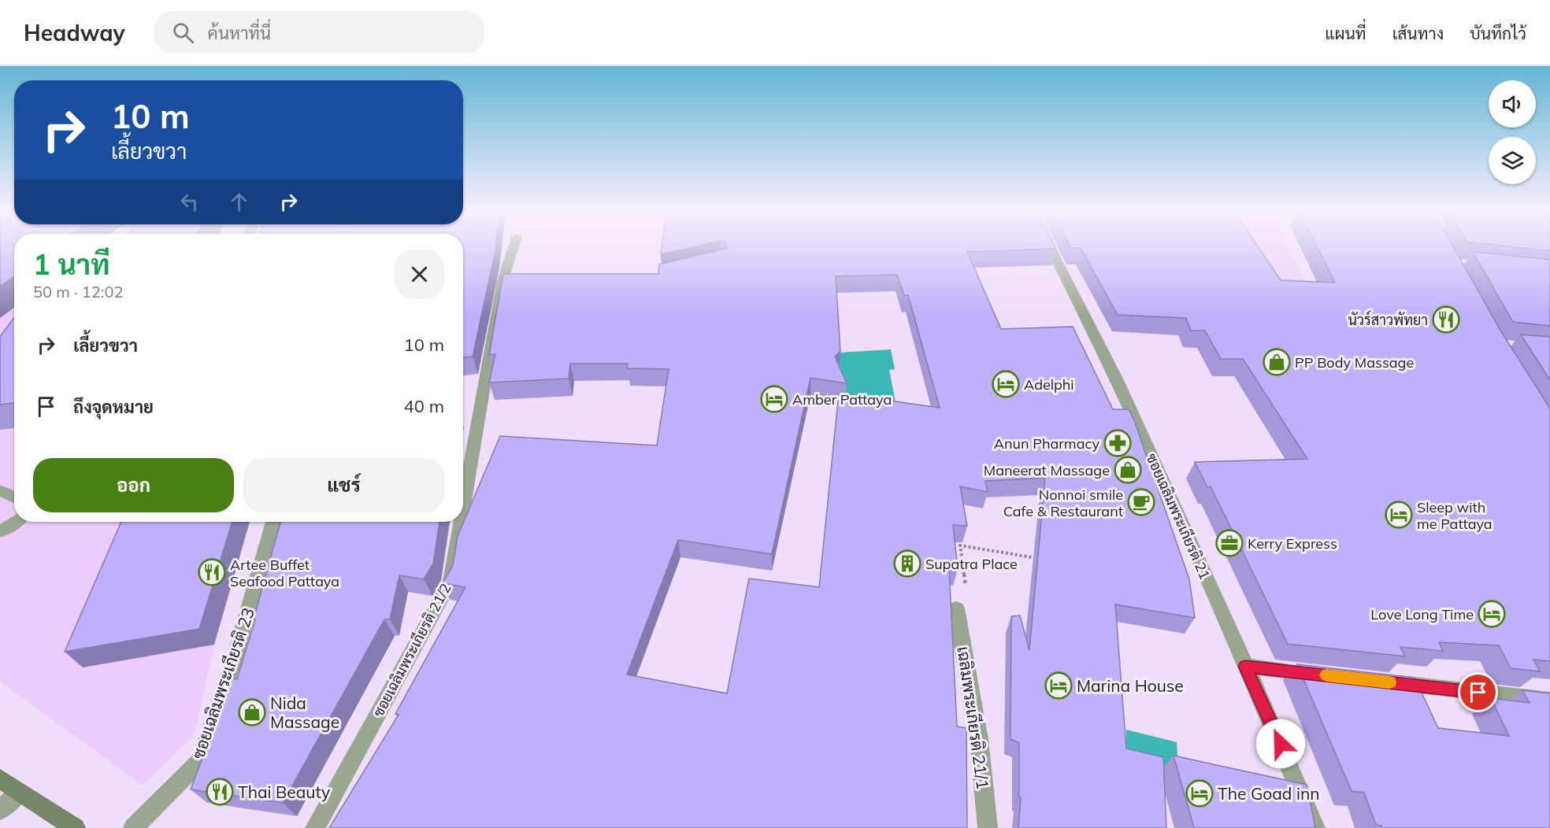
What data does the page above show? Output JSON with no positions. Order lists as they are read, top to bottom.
{
  "streets": {
    "street": [
      "ซอยเฉลิมพระเกียรติ 21",
      "ซอยเฉลิมพระเกียรติ 21/2",
      "ซอยเฉลิมพระเกียรติ 23",
      "เฉลิมพระเกียรติ 21/1"
    ]
  },
  "places": {
    "restaurant": ["นัวร์สาวพัทยา", "Artee Buffet Seafood Pattaya", "Thai Beauty"],
    "shop": ["PP Body Massage", "Maneerat Massage", "Nida Massage"],
    "hotel": [
      "Adelphi",
      "Amber Pattaya",
      "Sleep with me Pattaya",
      "Love Long Time",
      "Marina House",
      "The Goad inn"
    ],
    "pharmacy": ["Anun Pharmacy"],
    "cafe": ["Nonnoi smile Cafe & Restaurant"],
    "office": ["Kerry Express"],
    "building": ["Supatra Place"]
  },
  "page": {
    "header": "Headway",
    "search": "ค้นหาที่นี่",
    "nav": ["แผนที่", "เส้นทาง", "บันทึกไว้"],
    "turn": ["10 m", "เลี้ยวขวา"],
    "heading": ["1 นาที", "50 m · 12:02"],
    "list": [
      {
        "name": "เลี้ยวขวา",
        "value": "10 m"
      },
      {
        "name": "ถึงจุดหมาย",
        "value": "40 m"
      }
    ],
    "buttons": ["ออก", "แชร์"]
  }
}
